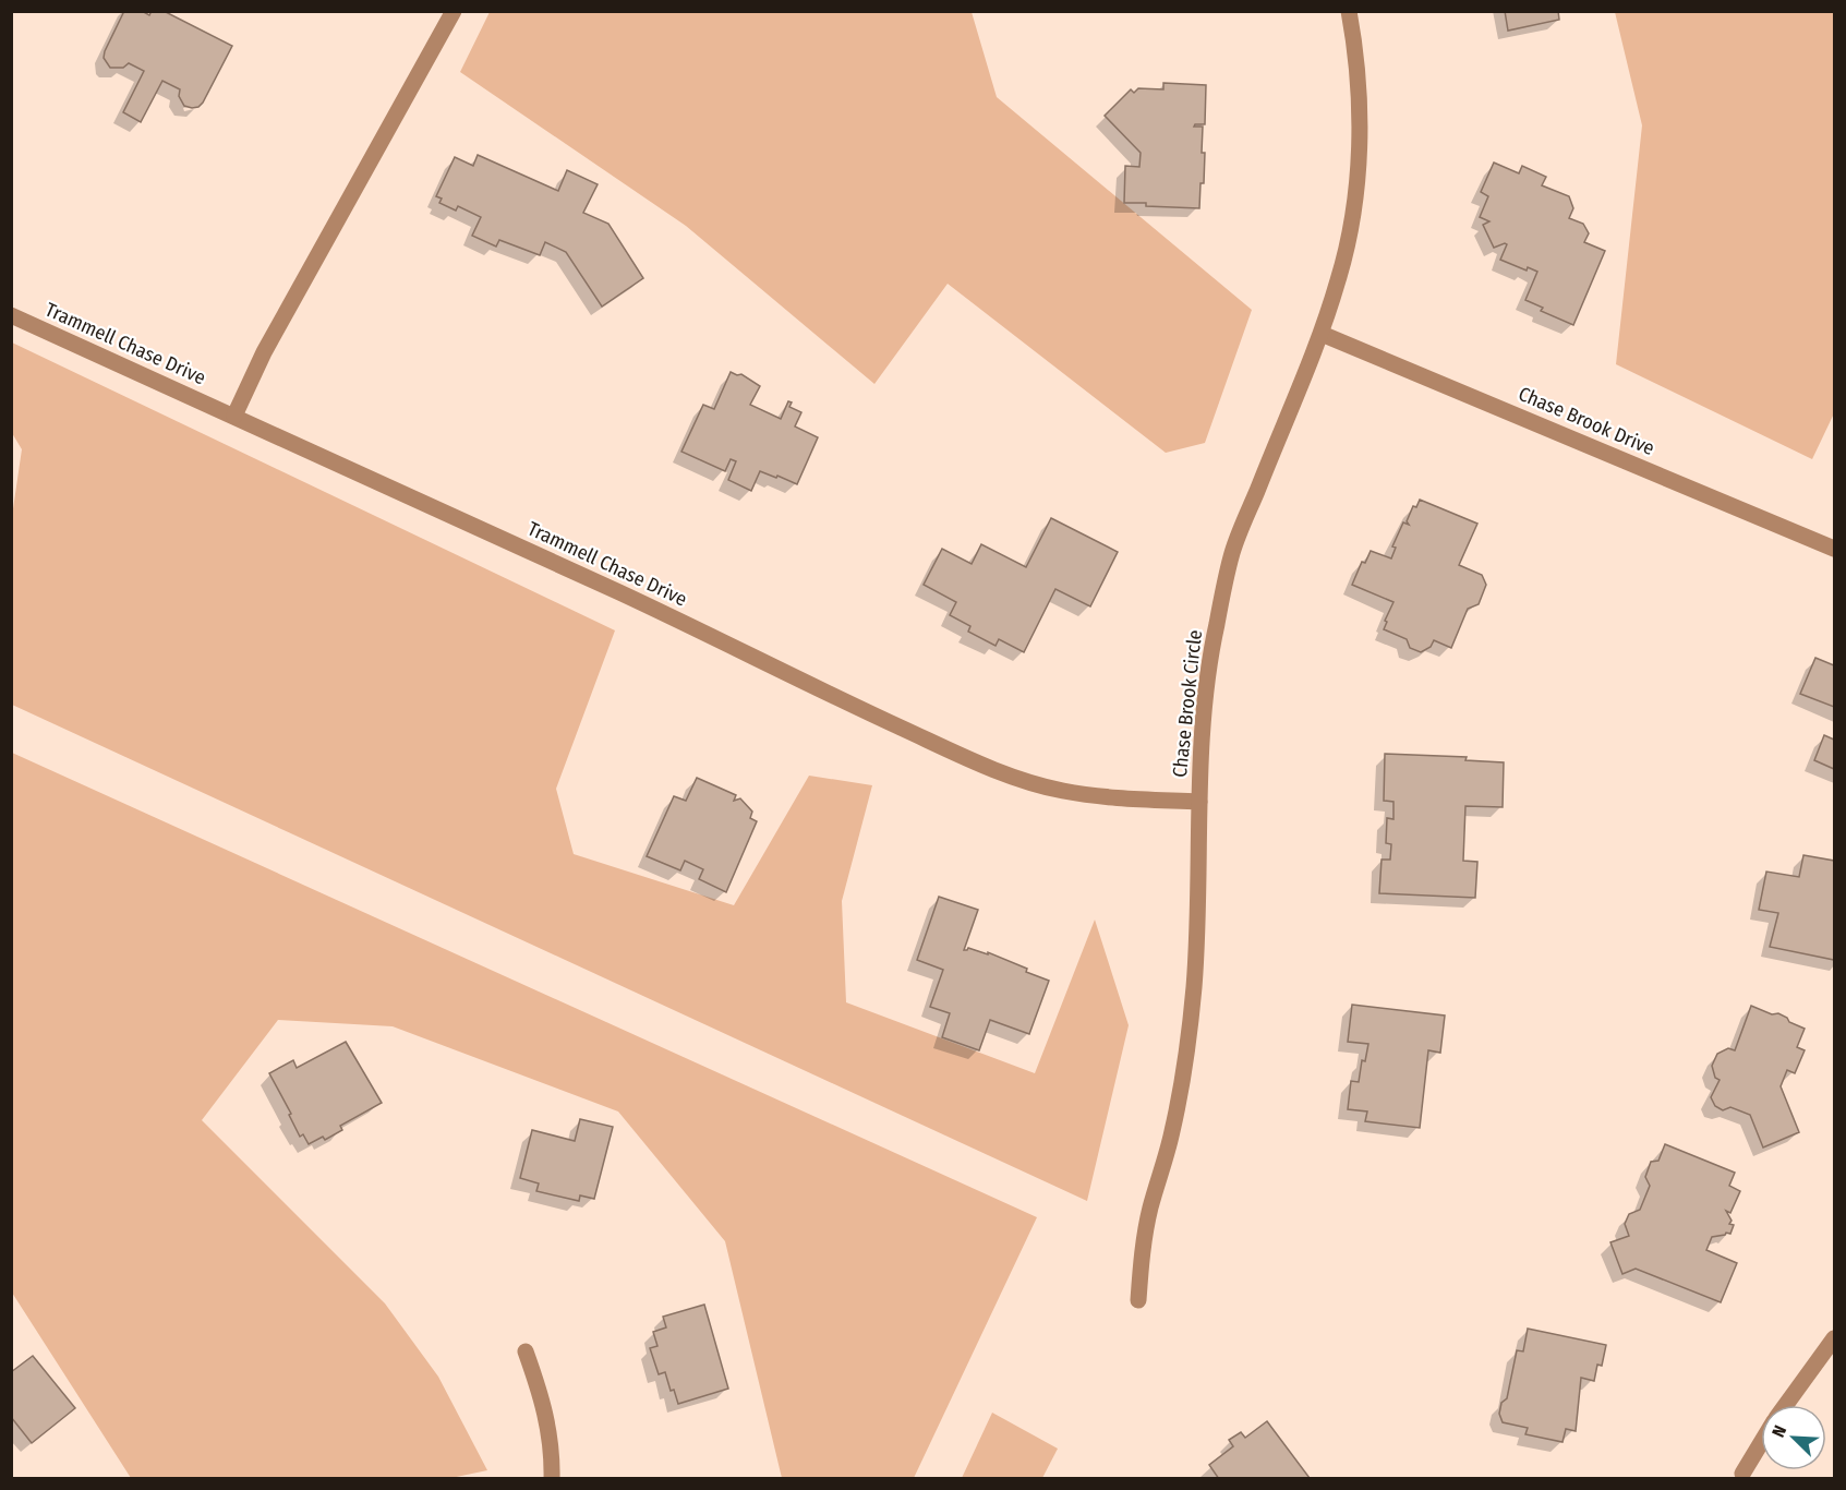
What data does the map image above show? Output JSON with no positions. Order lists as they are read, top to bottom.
{
  "streets": {
    "street": ["Trammell Chase Drive", "Chase Brook Drive", "Chase Brook Circle"]
  },
  "crossings": [
    ["Trammell Chase Drive", "Chase Brook Circle"],
    ["Chase Brook Drive", "Chase Brook Circle"]
  ],
  "north": "top left"
}
